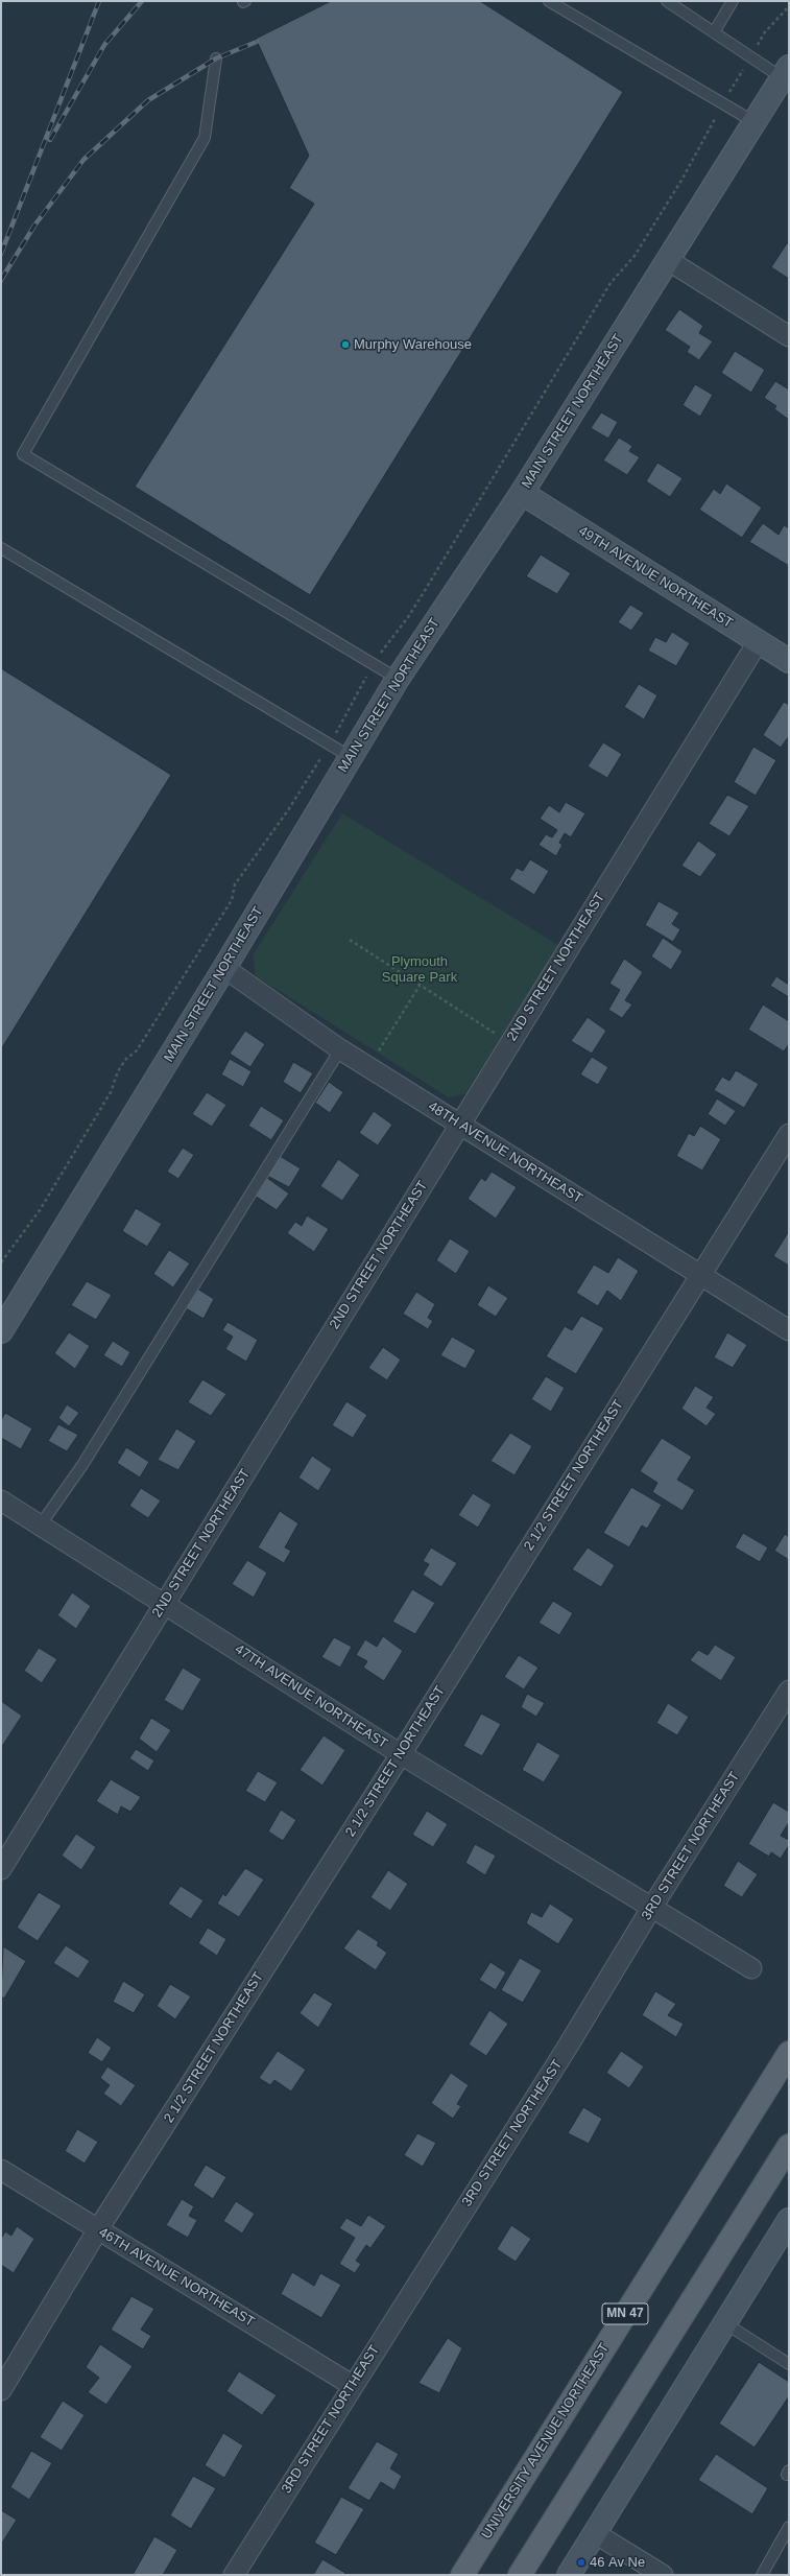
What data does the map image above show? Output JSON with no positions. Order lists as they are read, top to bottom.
{
  "streets": {
    "main road": ["MN 47", "UNIVERSITY AVENUE NORTHEAST"],
    "street": [
      "MAIN STREET NORTHEAST",
      "49TH AVENUE NORTHEAST",
      "2ND STREET NORTHEAST",
      "48TH AVENUE NORTHEAST",
      "2 1/2 STREET NORTHEAST",
      "47TH AVENUE NORTHEAST",
      "3RD STREET NORTHEAST",
      "46TH AVENUE NORTHEAST"
    ]
  },
  "crossings": [
    ["MAIN STREET NORTHEAST", "49TH AVENUE NORTHEAST"],
    ["MAIN STREET NORTHEAST", "48TH AVENUE NORTHEAST"],
    ["49TH AVENUE NORTHEAST", "2ND STREET NORTHEAST"],
    ["2ND STREET NORTHEAST", "48TH AVENUE NORTHEAST"],
    ["2ND STREET NORTHEAST", "47TH AVENUE NORTHEAST"],
    ["48TH AVENUE NORTHEAST", "2 1/2 STREET NORTHEAST"],
    ["2 1/2 STREET NORTHEAST", "47TH AVENUE NORTHEAST"],
    ["2 1/2 STREET NORTHEAST", "46TH AVENUE NORTHEAST"],
    ["47TH AVENUE NORTHEAST", "3RD STREET NORTHEAST"],
    ["3RD STREET NORTHEAST", "46TH AVENUE NORTHEAST"]
  ],
  "parks": ["Plymouth Square Park"],
  "places": ["Murphy Warehouse", "46 Av Ne"]
}
